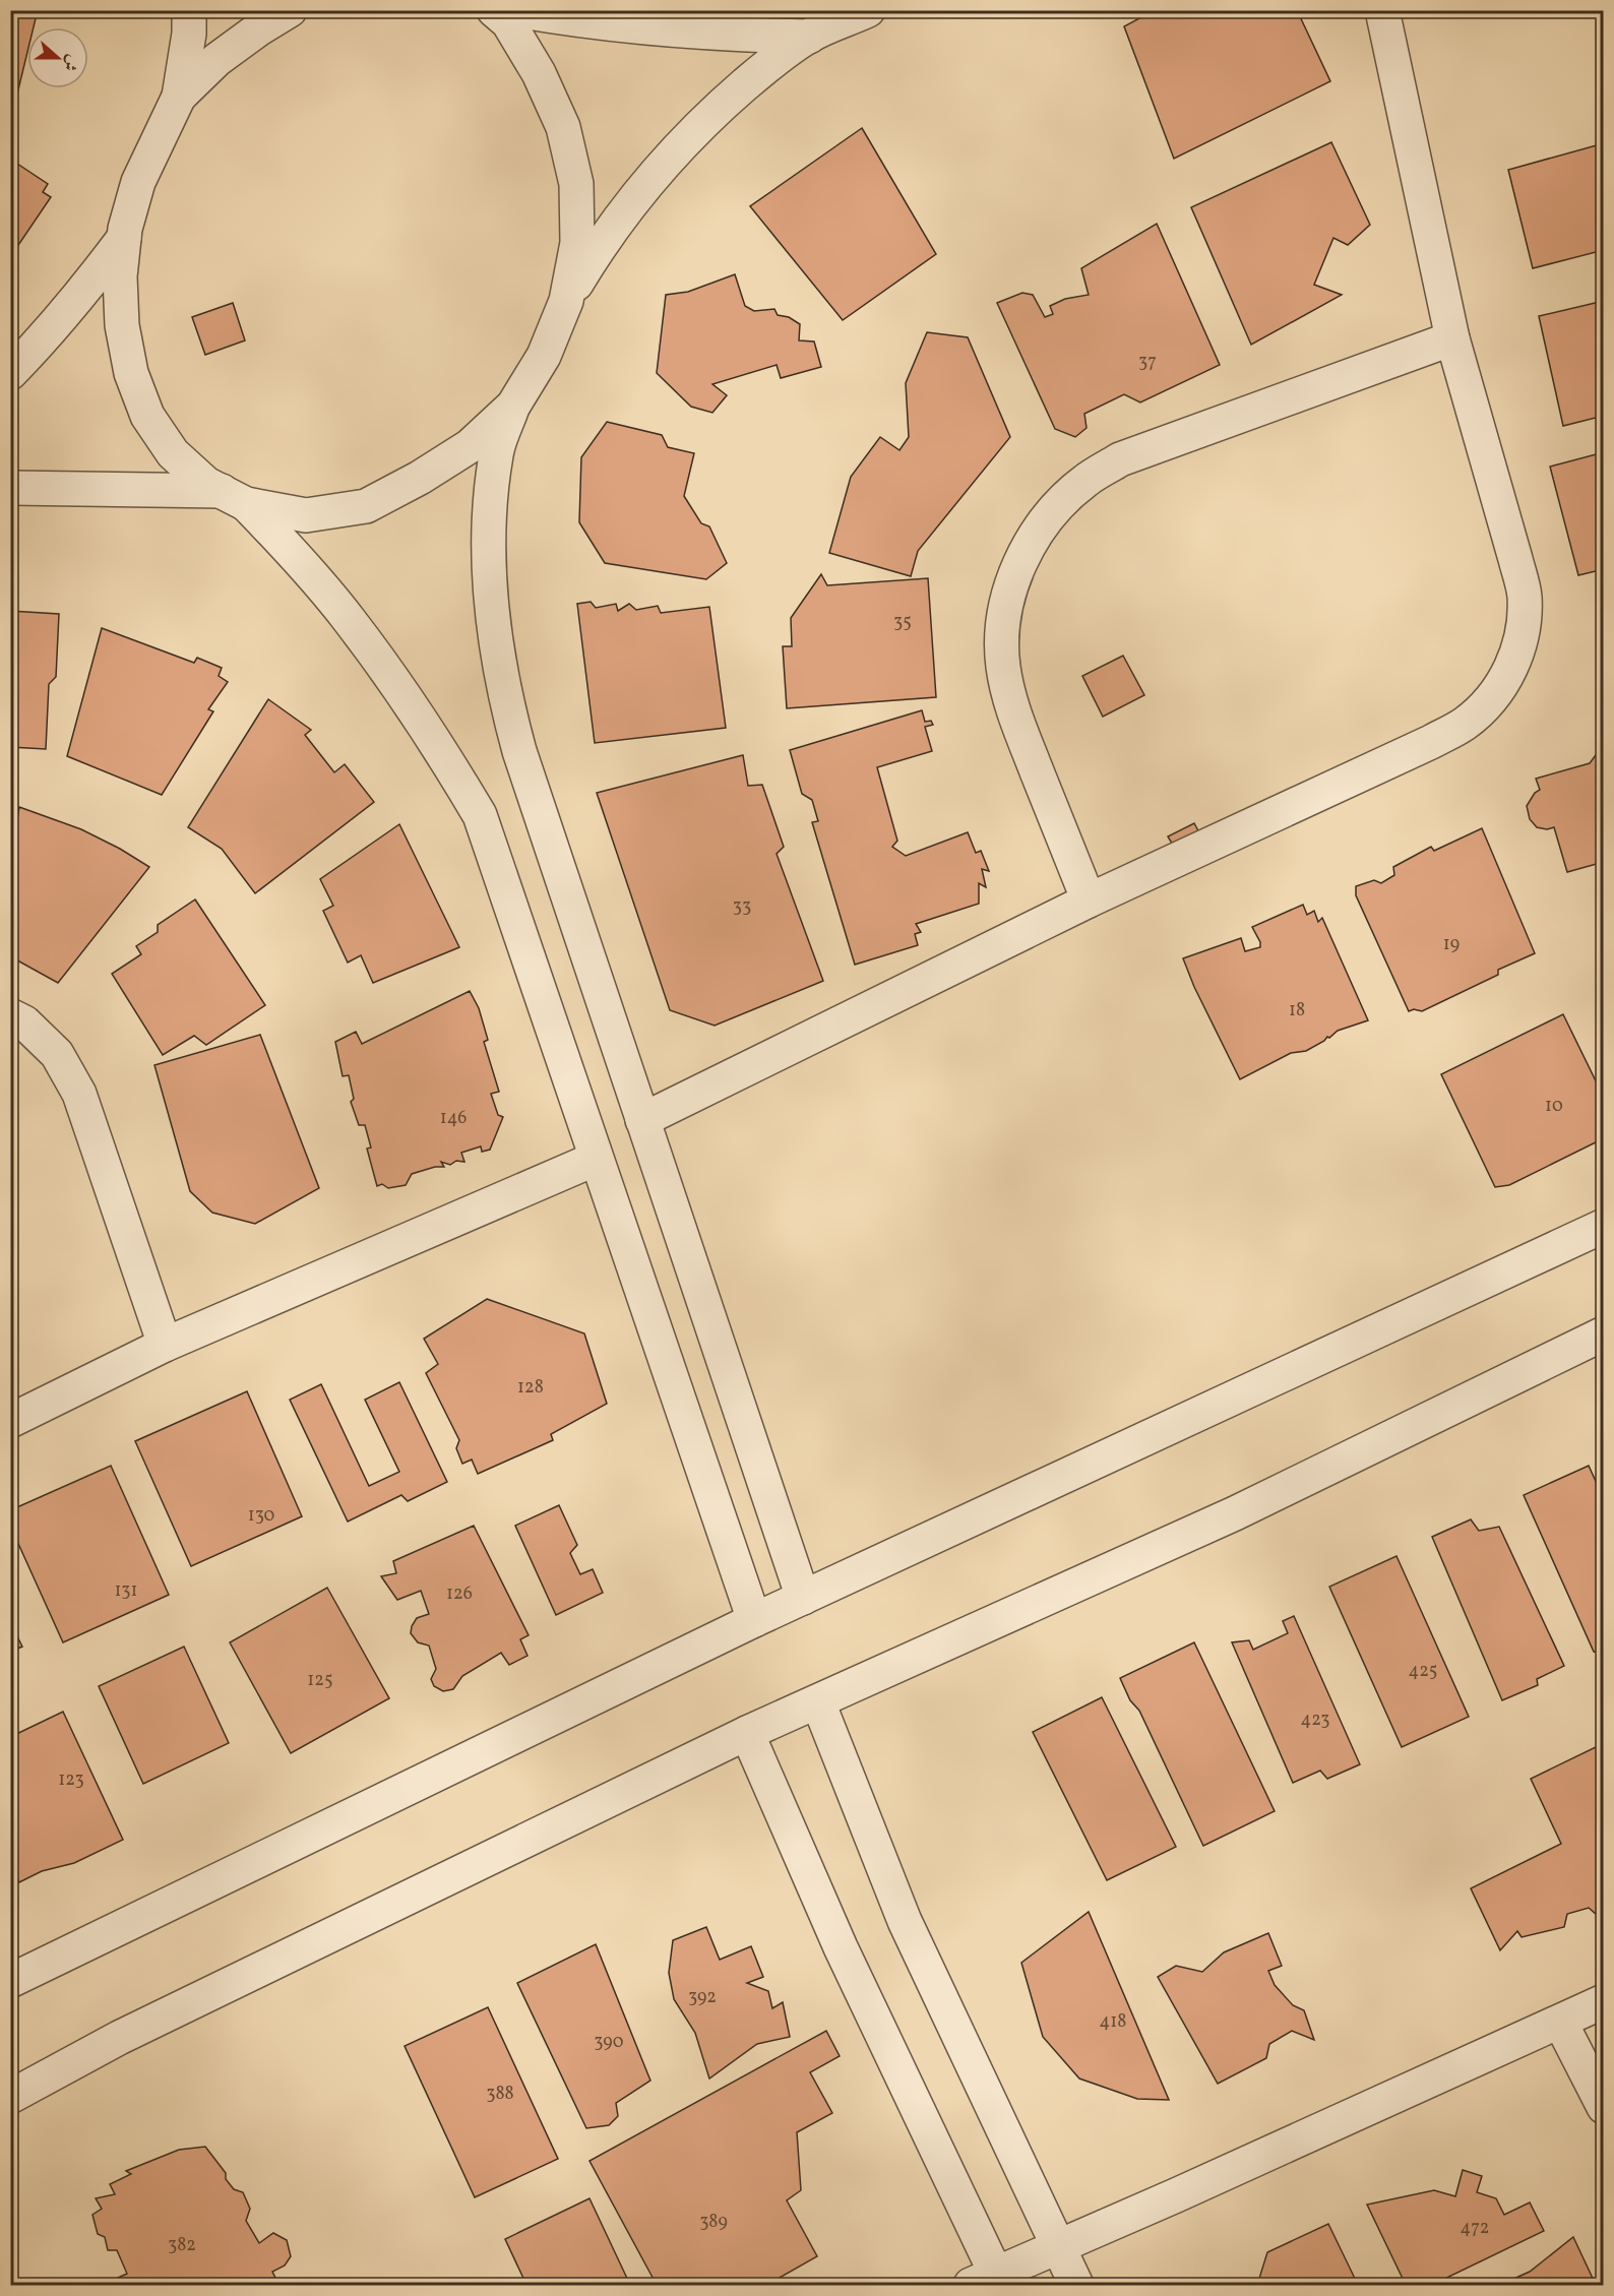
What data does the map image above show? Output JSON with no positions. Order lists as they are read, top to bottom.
{
  "house_numbers": [
    "37",
    "35",
    "33",
    "19",
    "18",
    "10",
    "146",
    "128",
    "130",
    "131",
    "126",
    "425",
    "125",
    "423",
    "123",
    "392",
    "418",
    "390",
    "388",
    "389",
    "472",
    "382"
  ],
  "north": "right"
}
